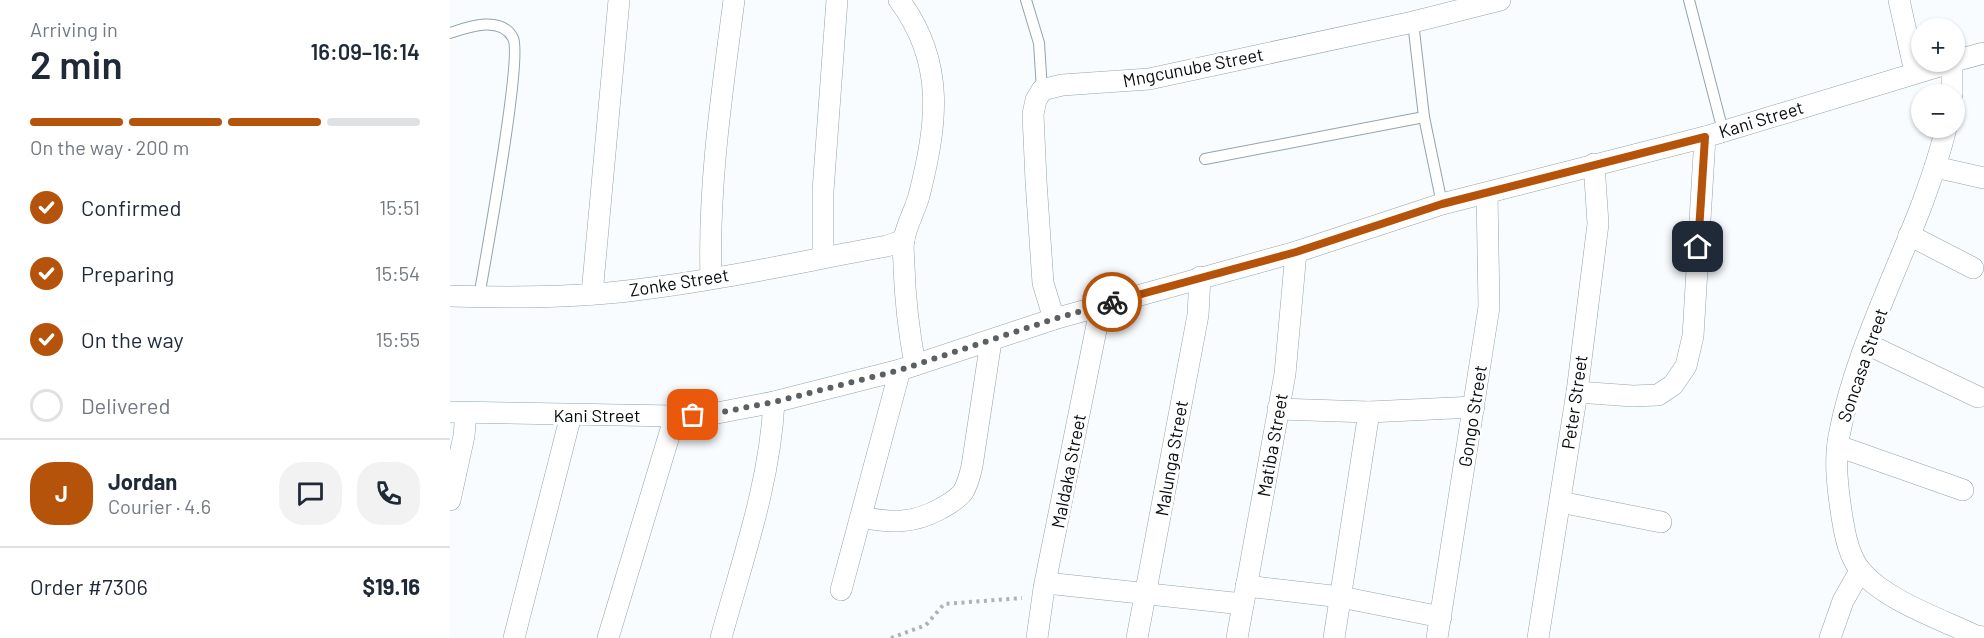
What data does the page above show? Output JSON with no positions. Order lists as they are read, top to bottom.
{
  "streets": {
    "street": [
      "Mngcunube Street",
      "Kani Street",
      "Zonke Street",
      "Soncasa Street",
      "Peter Street",
      "Gongo Street",
      "Matiba Street",
      "Malunga Street",
      "Maldaka Street"
    ]
  },
  "crossings": [
    ["Kani Street", "Peter Street"],
    ["Kani Street", "Gongo Street"],
    ["Kani Street", "Matiba Street"],
    ["Kani Street", "Malunga Street"],
    ["Kani Street", "Maldaka Street"]
  ],
  "page": {
    "heading": ["2 min", "Arriving in", "16:09–16:14"],
    "panel": [
      "Jordan",
      "Courier · 4.6",
      "Order #7306",
      "$19.16"
    ],
    "map_buttons": ["+", "−"],
    "bar": "On the way · 200 m",
    "list": [
      ["Confirmed", "15:51"],
      ["Preparing", "15:54"],
      ["On the way", "15:55"],
      "Delivered"
    ],
    "round": "J"
  }
}
